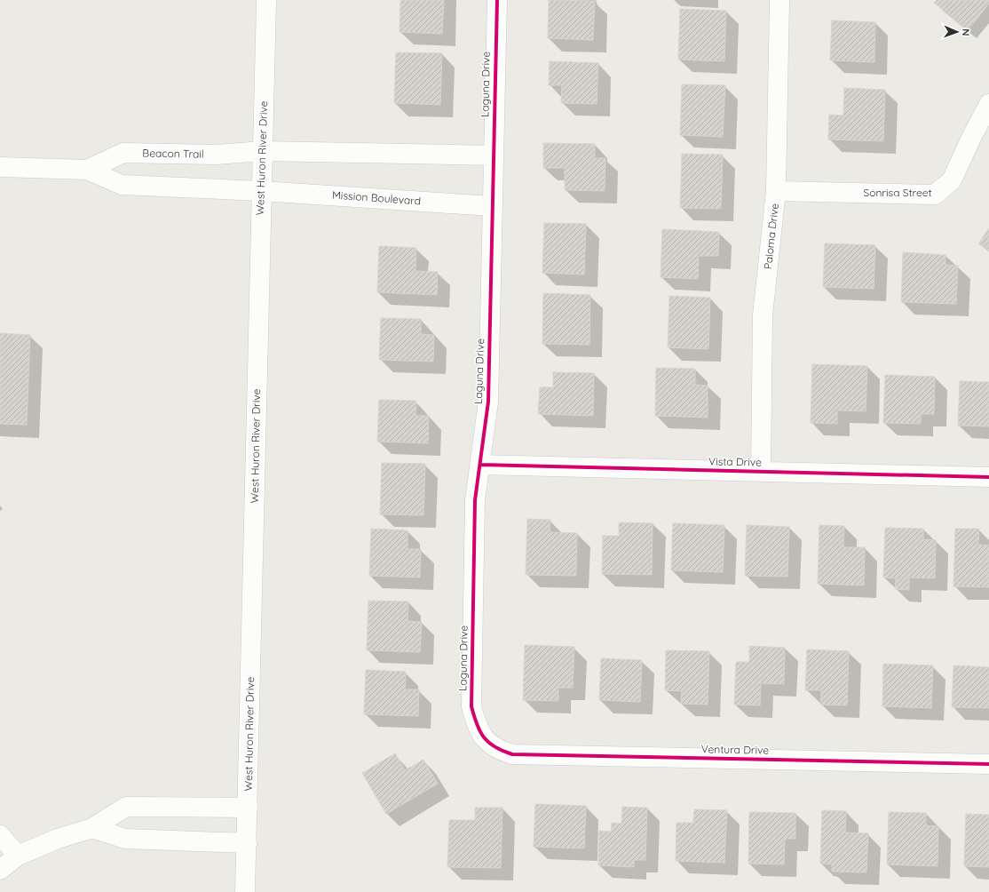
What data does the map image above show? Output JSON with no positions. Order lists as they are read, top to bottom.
{
  "streets": {
    "street": [
      "Laguna Drive",
      "Beacon Trail",
      "West Huron River Drive",
      "Sonrisa Street",
      "Mission Boulevard",
      "Paloma Drive",
      "Vista Drive",
      "Ventura Drive"
    ]
  },
  "crossings": [
    ["Laguna Drive", "Mission Boulevard"],
    ["Laguna Drive", "Vista Drive"],
    ["Laguna Drive", "Ventura Drive"],
    ["Beacon Trail", "West Huron River Drive"],
    ["Beacon Trail", "Mission Boulevard"],
    ["West Huron River Drive", "Mission Boulevard"],
    ["Sonrisa Street", "Paloma Drive"],
    ["Paloma Drive", "Vista Drive"]
  ],
  "north": "right"
}
